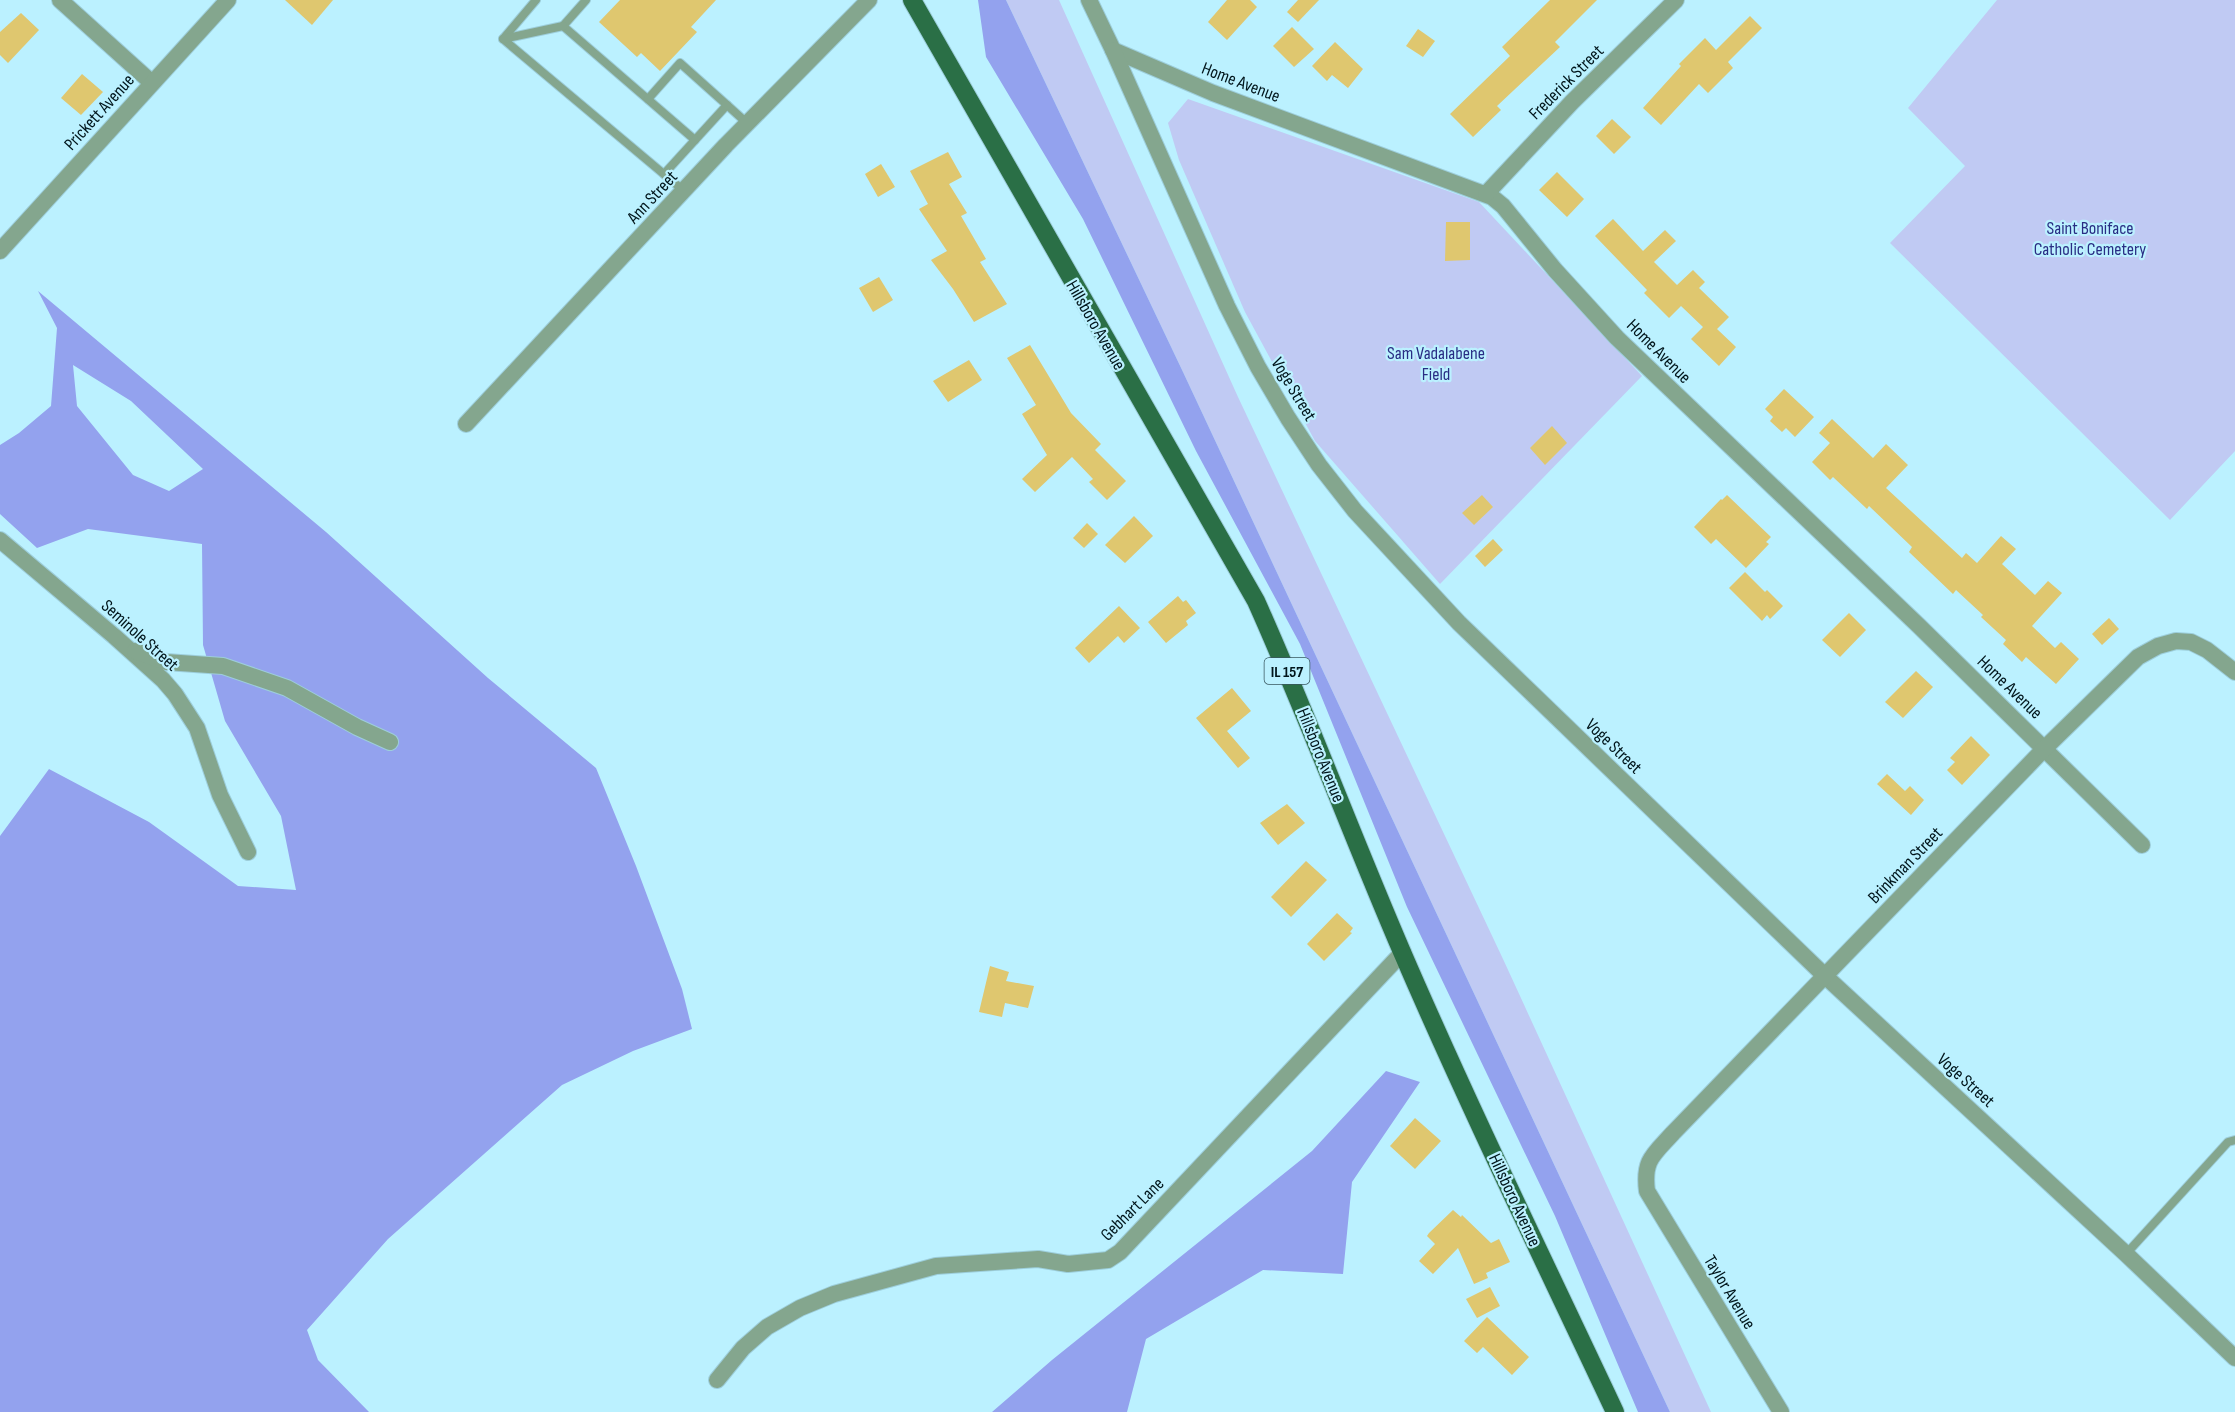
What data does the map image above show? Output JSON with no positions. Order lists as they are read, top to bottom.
{
  "streets": {
    "main road": ["Hillsboro Avenue", "IL 157"],
    "street": [
      "Home Avenue",
      "Frederick Street",
      "Prickett Avenue",
      "Ann Street",
      "Voge Street",
      "Seminole Street",
      "Brinkman Street",
      "Gebhart Lane",
      "Taylor Avenue"
    ]
  },
  "crossings": [
    ["Home Avenue", "Frederick Street"],
    ["Home Avenue", "Voge Street"],
    ["Home Avenue", "Brinkman Street"],
    ["Hillsboro Avenue", "Gebhart Lane"],
    ["Voge Street", "Brinkman Street"],
    ["Brinkman Street", "Taylor Avenue"]
  ],
  "parks": ["Saint Boniface Catholic Cemetery", "Sam Vadalabene Field"]
}
